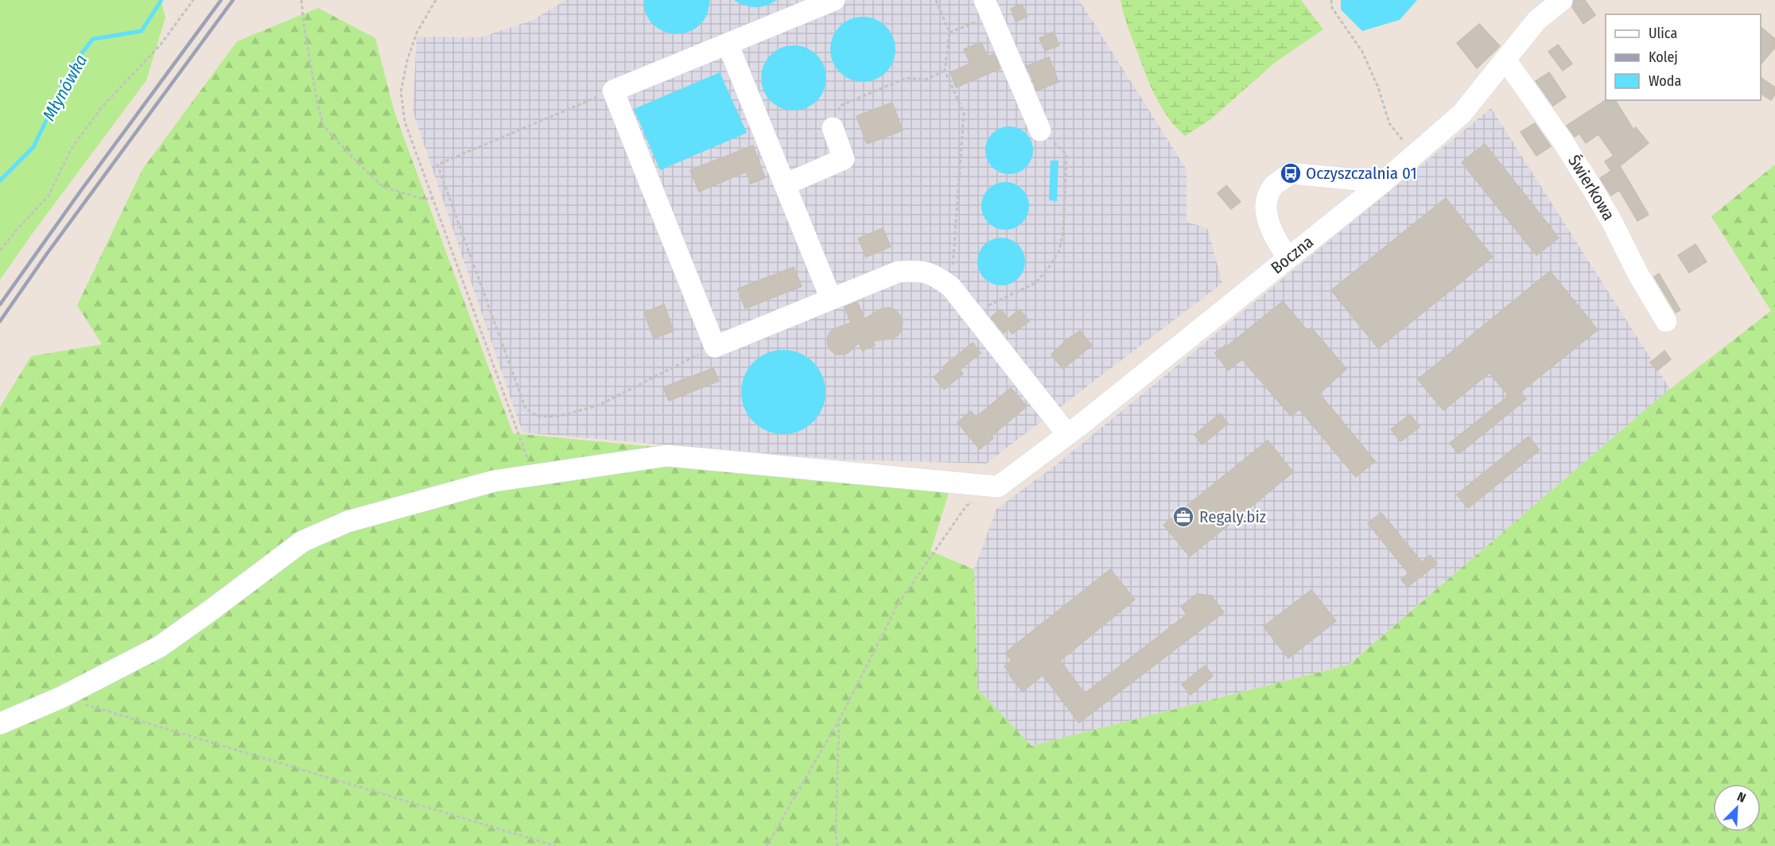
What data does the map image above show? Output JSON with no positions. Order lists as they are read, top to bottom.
{
  "streets": {
    "street": ["Świerkowa", "Boczna"]
  },
  "crossings": [
    ["Świerkowa", "Boczna"]
  ],
  "water": ["Młynówka"],
  "places": {
    "bus stop": ["Oczyszczalnia 01"],
    "office": ["Regaly.biz"]
  },
  "legend": ["Ulica", "Kolej", "Woda"],
  "north": "top right"
}
